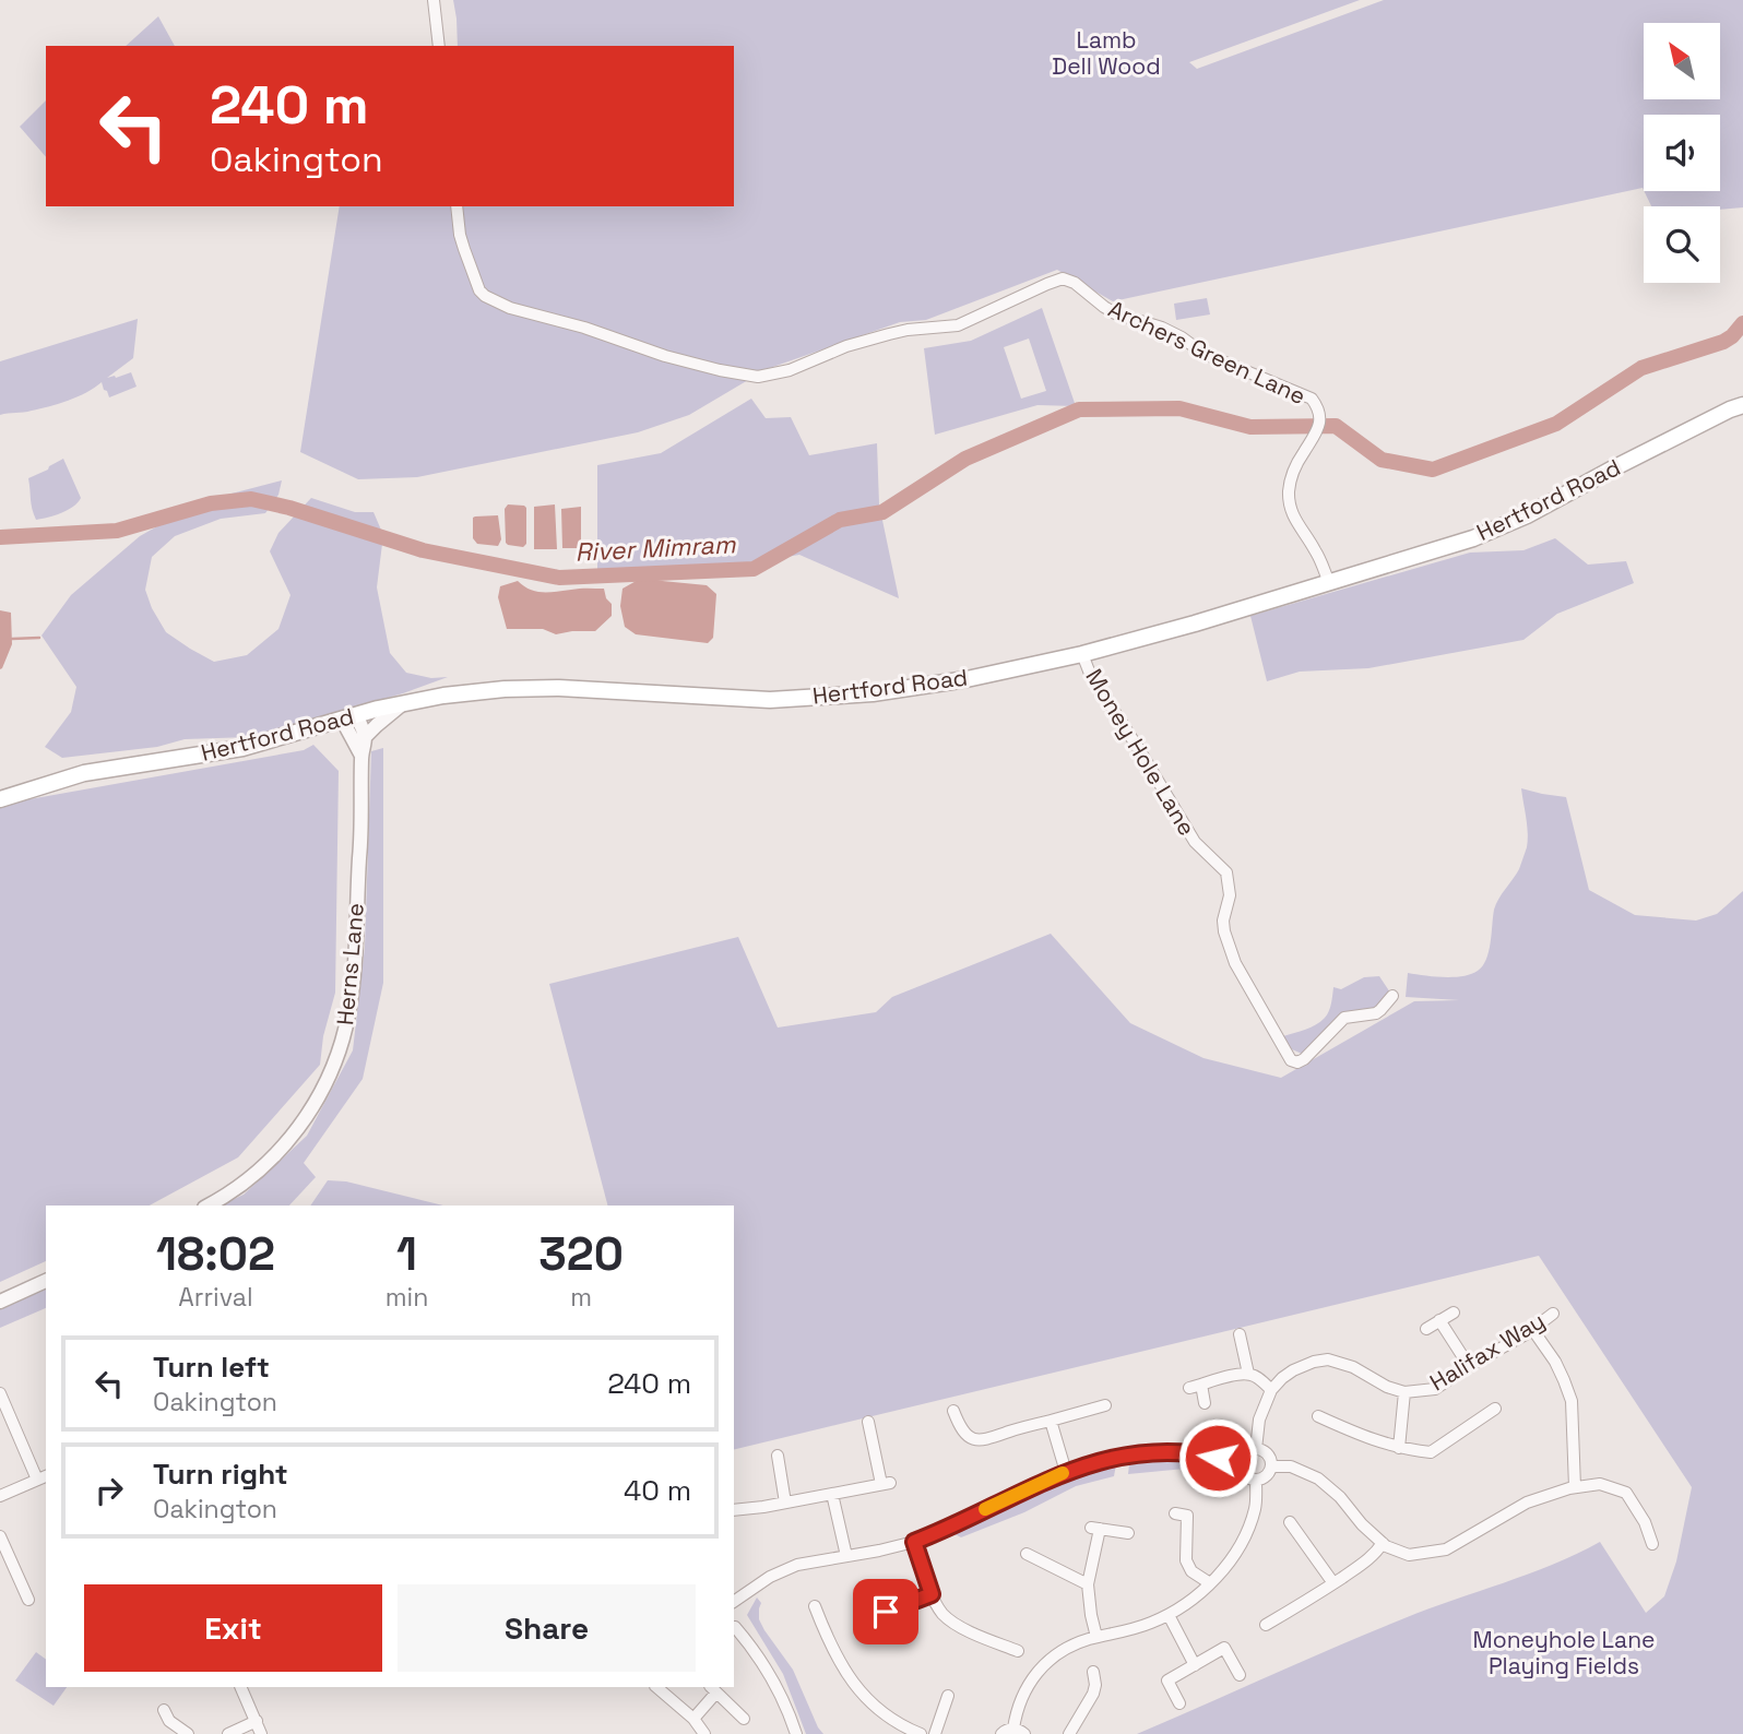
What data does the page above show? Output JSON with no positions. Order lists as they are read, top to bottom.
{
  "streets": {
    "main road": ["Hertford Road"],
    "street": [
      "Archers Green Lane",
      "Money Hole Lane",
      "Herns Lane",
      "Halifax Way"
    ]
  },
  "crossings": [
    ["Archers Green Lane", "Hertford Road"],
    ["Hertford Road", "Money Hole Lane"],
    ["Hertford Road", "Herns Lane"]
  ],
  "water": ["River Mimram"],
  "parks": ["Lamb Dell Wood", "Moneyhole Lane Playing Fields"],
  "north": "top left",
  "page": {
    "turn": ["240 m", "Oakington"],
    "eta": [
      "18:02",
      "Arrival",
      "1",
      "min",
      "320",
      "m"
    ],
    "list": [
      {
        "name": "Turn left",
        "note": "Oakington",
        "value": "240 m"
      },
      {
        "name": "Turn right",
        "note": "Oakington",
        "value": "40 m"
      }
    ],
    "buttons": ["Exit", "Share"]
  }
}
